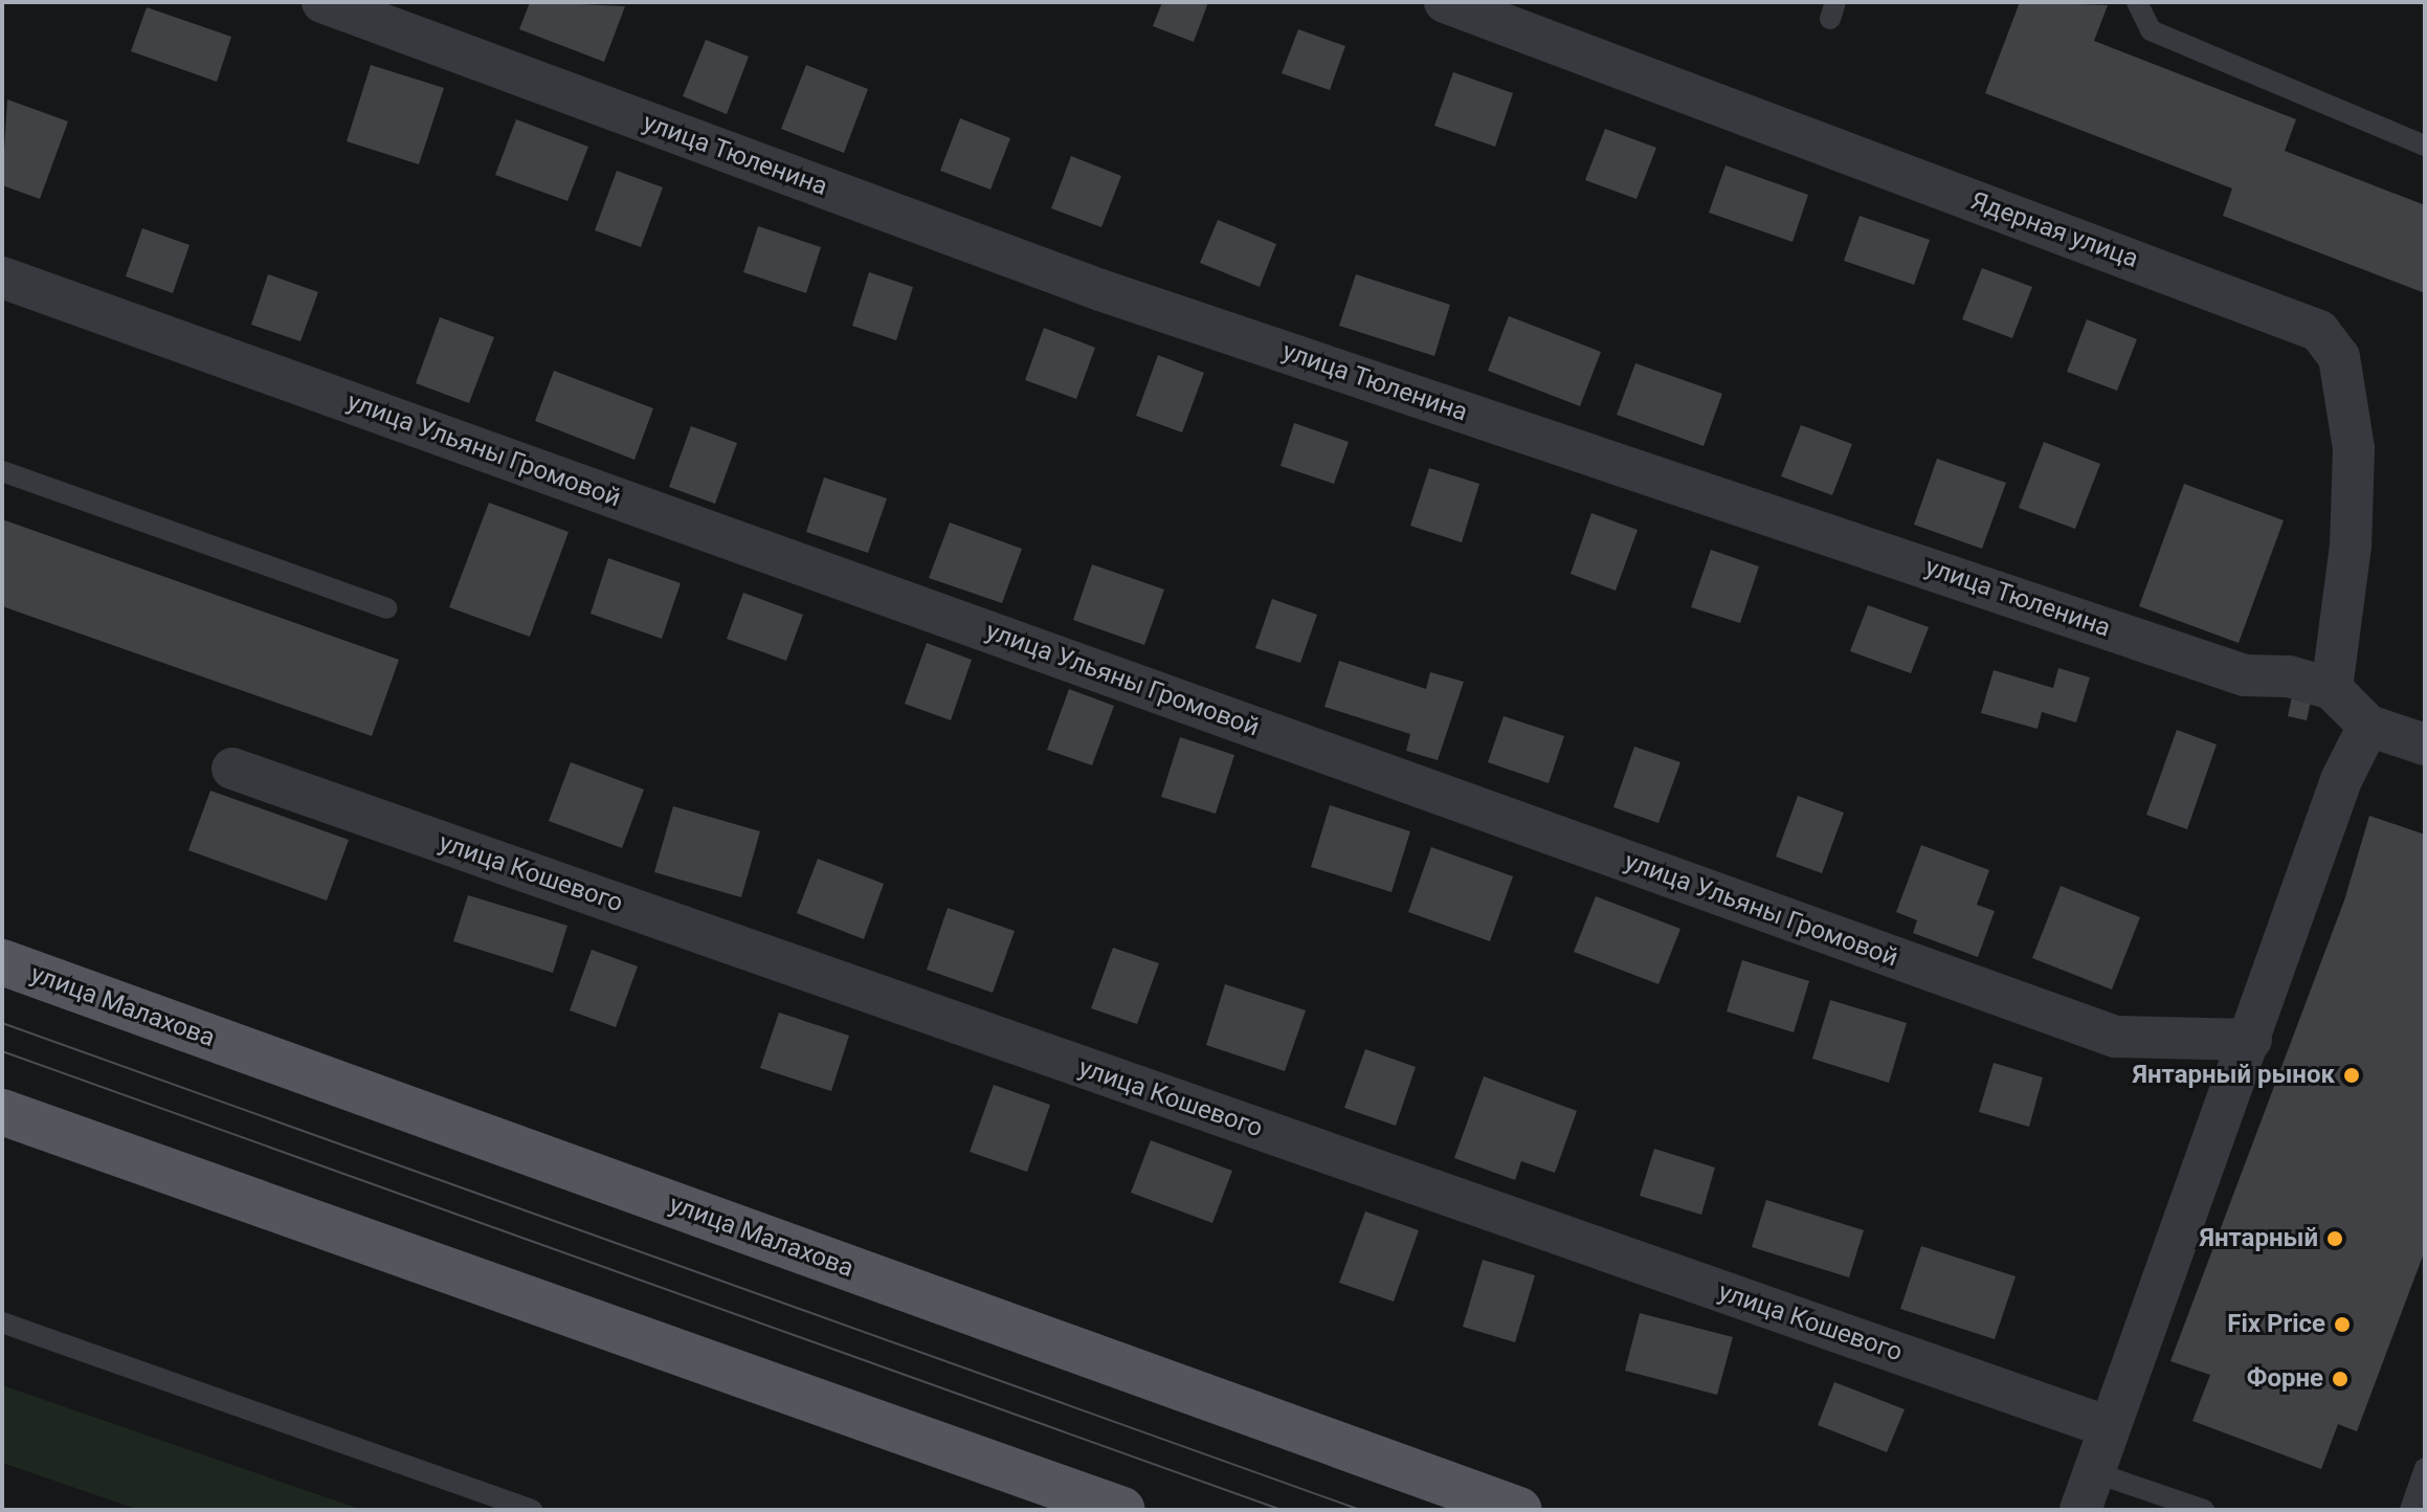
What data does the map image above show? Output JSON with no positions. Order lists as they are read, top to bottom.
{
  "streets": {
    "main road": ["улица Малахова"],
    "street": [
      "улица Тюленина",
      "Ядерная улица",
      "улица Ульяны Громовой",
      "улица Кошевого"
    ]
  },
  "crossings": [
    ["улица Тюленина", "Ядерная улица"]
  ],
  "places": [
    "Янтарный рынок",
    "Янтарный",
    "Fix Price",
    "Форне"
  ]
}
